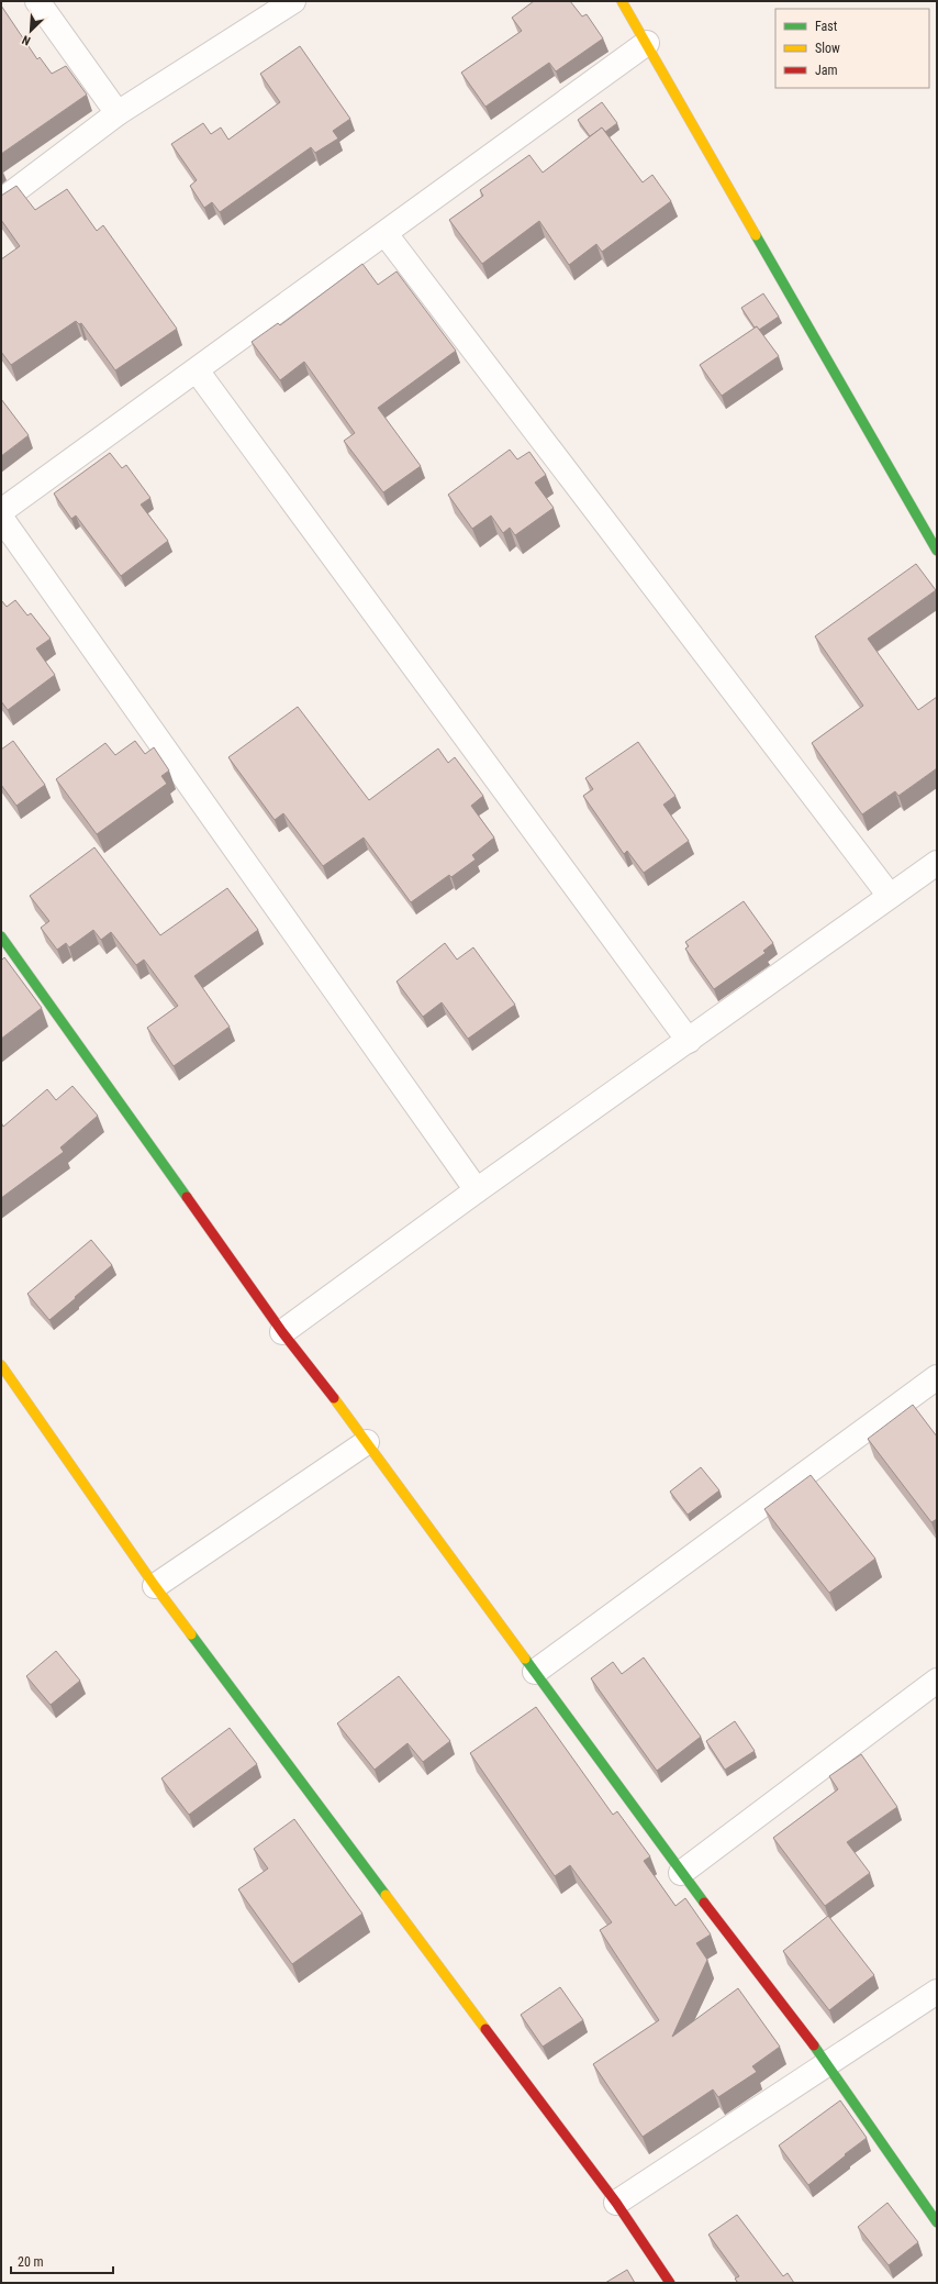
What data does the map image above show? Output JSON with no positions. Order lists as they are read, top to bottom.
{
  "legend": ["Fast", "Slow", "Jam"],
  "scale_bar": "20 m",
  "north": "bottom left"
}
